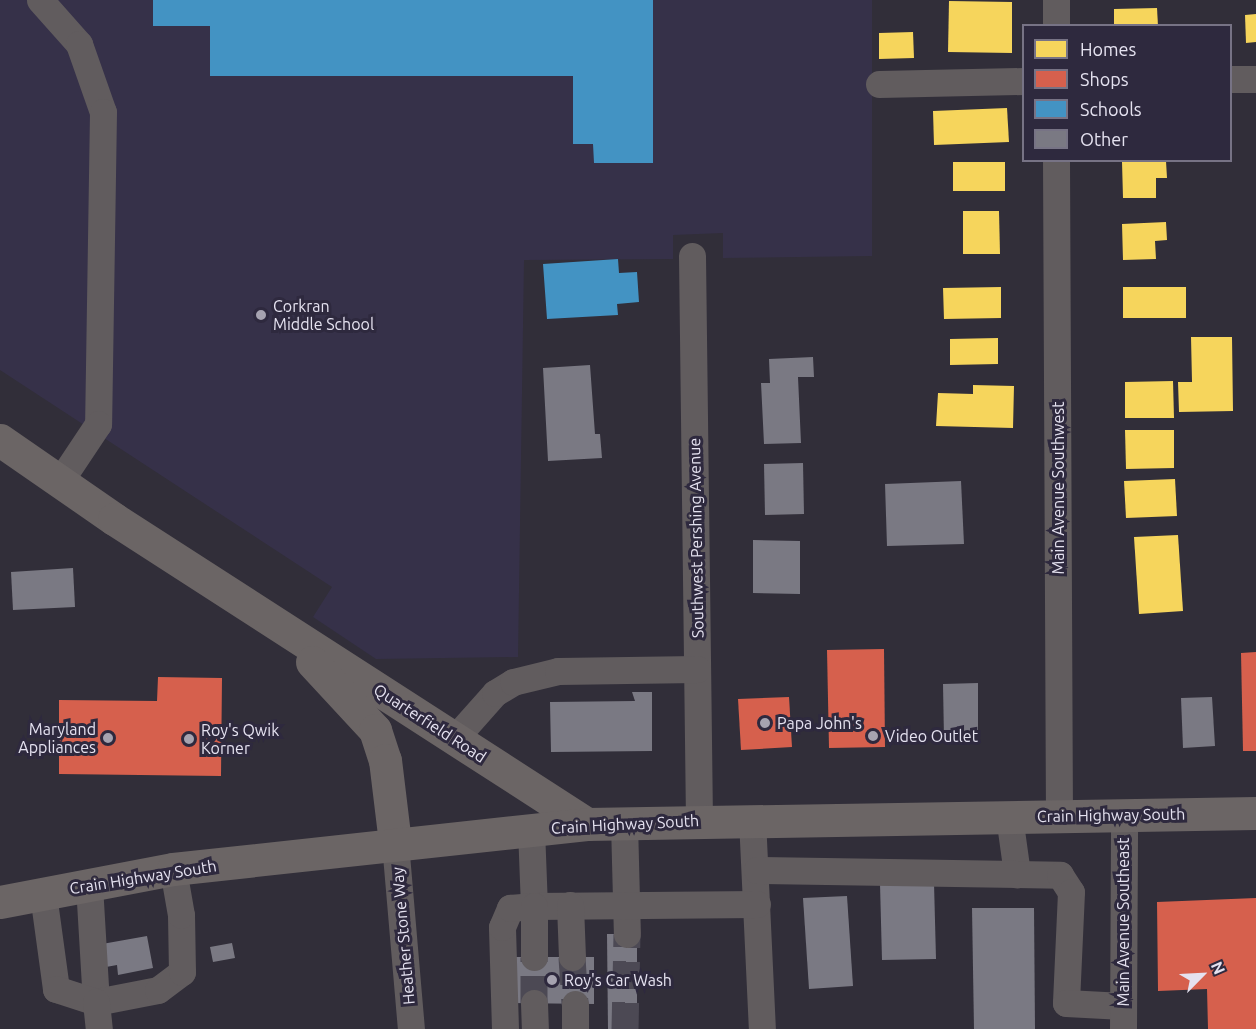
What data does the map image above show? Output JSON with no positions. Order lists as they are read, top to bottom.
{
  "streets": {
    "main road": ["Quarterfield Road", "Crain Highway South"],
    "street": [
      "Main Avenue Southwest",
      "Southwest Pershing Avenue",
      "Main Avenue Southeast",
      "Heather Stone Way"
    ]
  },
  "crossings": [
    ["Main Avenue Southwest", "Crain Highway South"],
    ["Southwest Pershing Avenue", "Crain Highway South"],
    ["Quarterfield Road", "Crain Highway South"],
    ["Quarterfield Road", "Heather Stone Way"],
    ["Crain Highway South", "Main Avenue Southeast"],
    ["Crain Highway South", "Heather Stone Way"]
  ],
  "places": [
    "Corkran Middle School",
    "Papa John's",
    "Video Outlet",
    "Maryland Appliances",
    "Roy's Qwik Korner",
    "Roy's Car Wash"
  ],
  "legend": [
    "Homes",
    "Shops",
    "Schools",
    "Other"
  ],
  "north": "top right"
}
